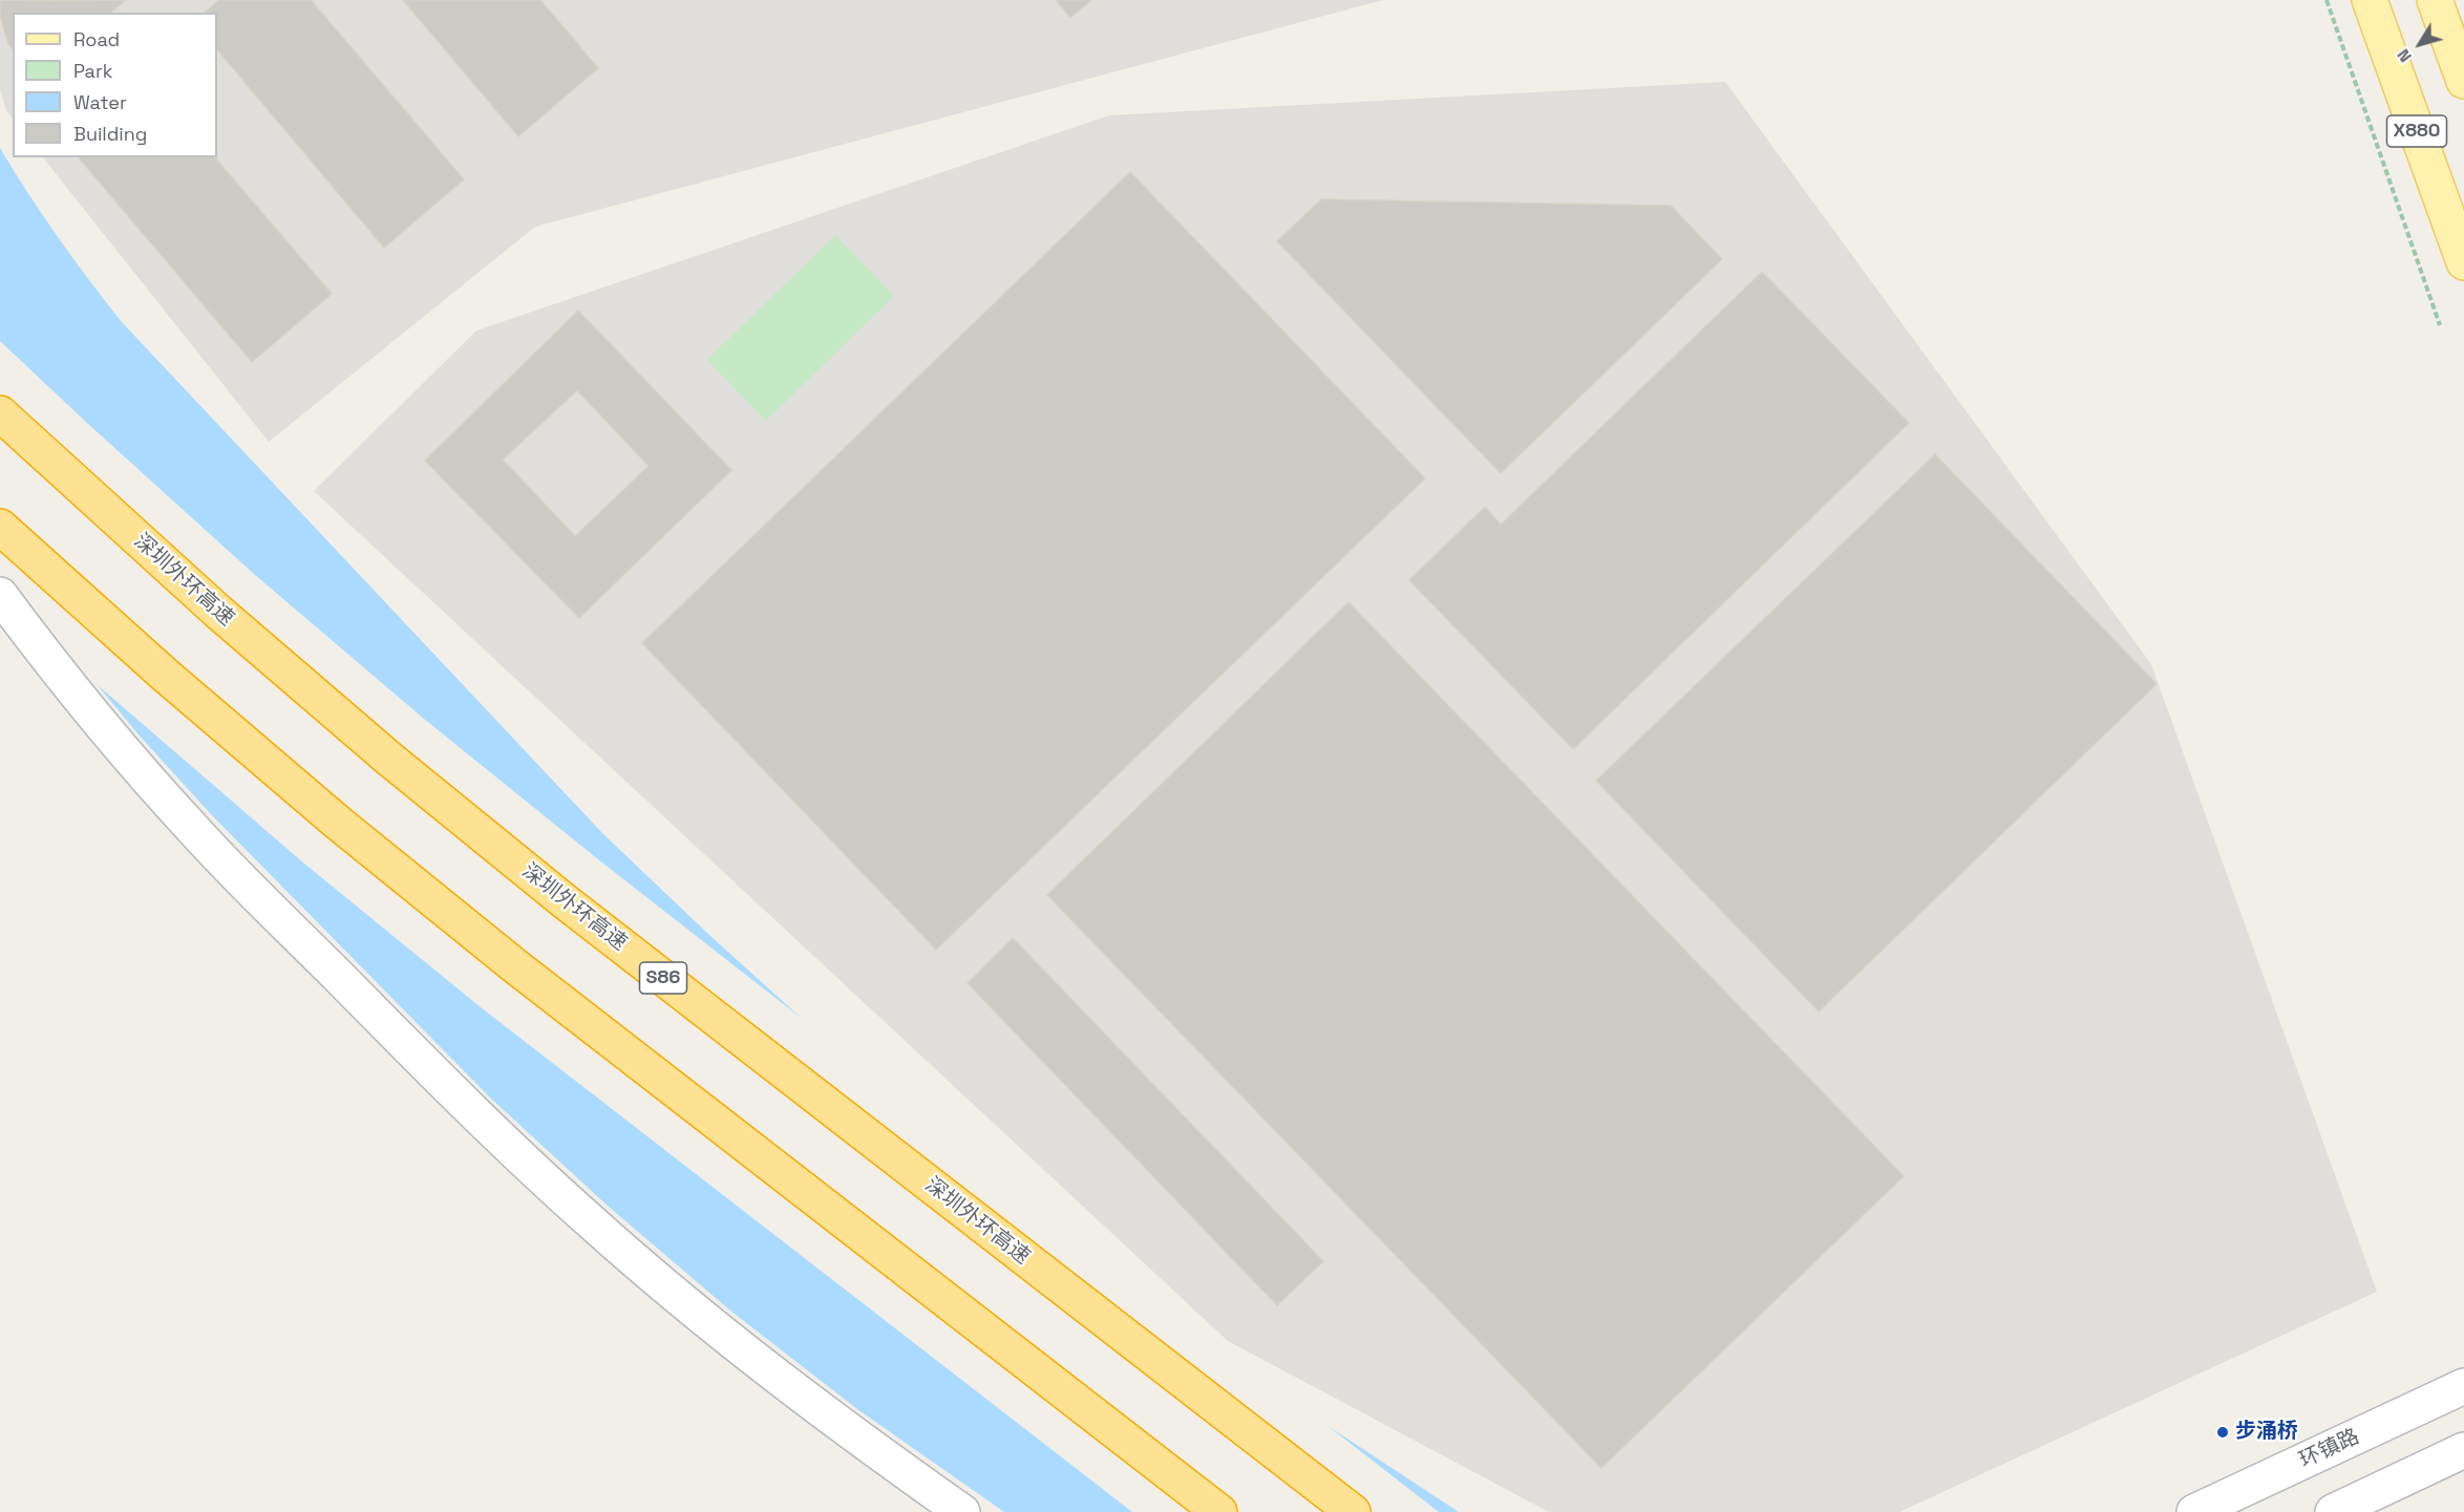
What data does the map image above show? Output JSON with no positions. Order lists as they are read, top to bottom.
{
  "streets": {
    "highway": ["深圳外环高速", "S86"],
    "main road": ["X880"],
    "street": ["环镇路"]
  },
  "places": ["步涌桥"],
  "legend": [
    "Road",
    "Park",
    "Water",
    "Building"
  ],
  "north": "bottom left"
}
